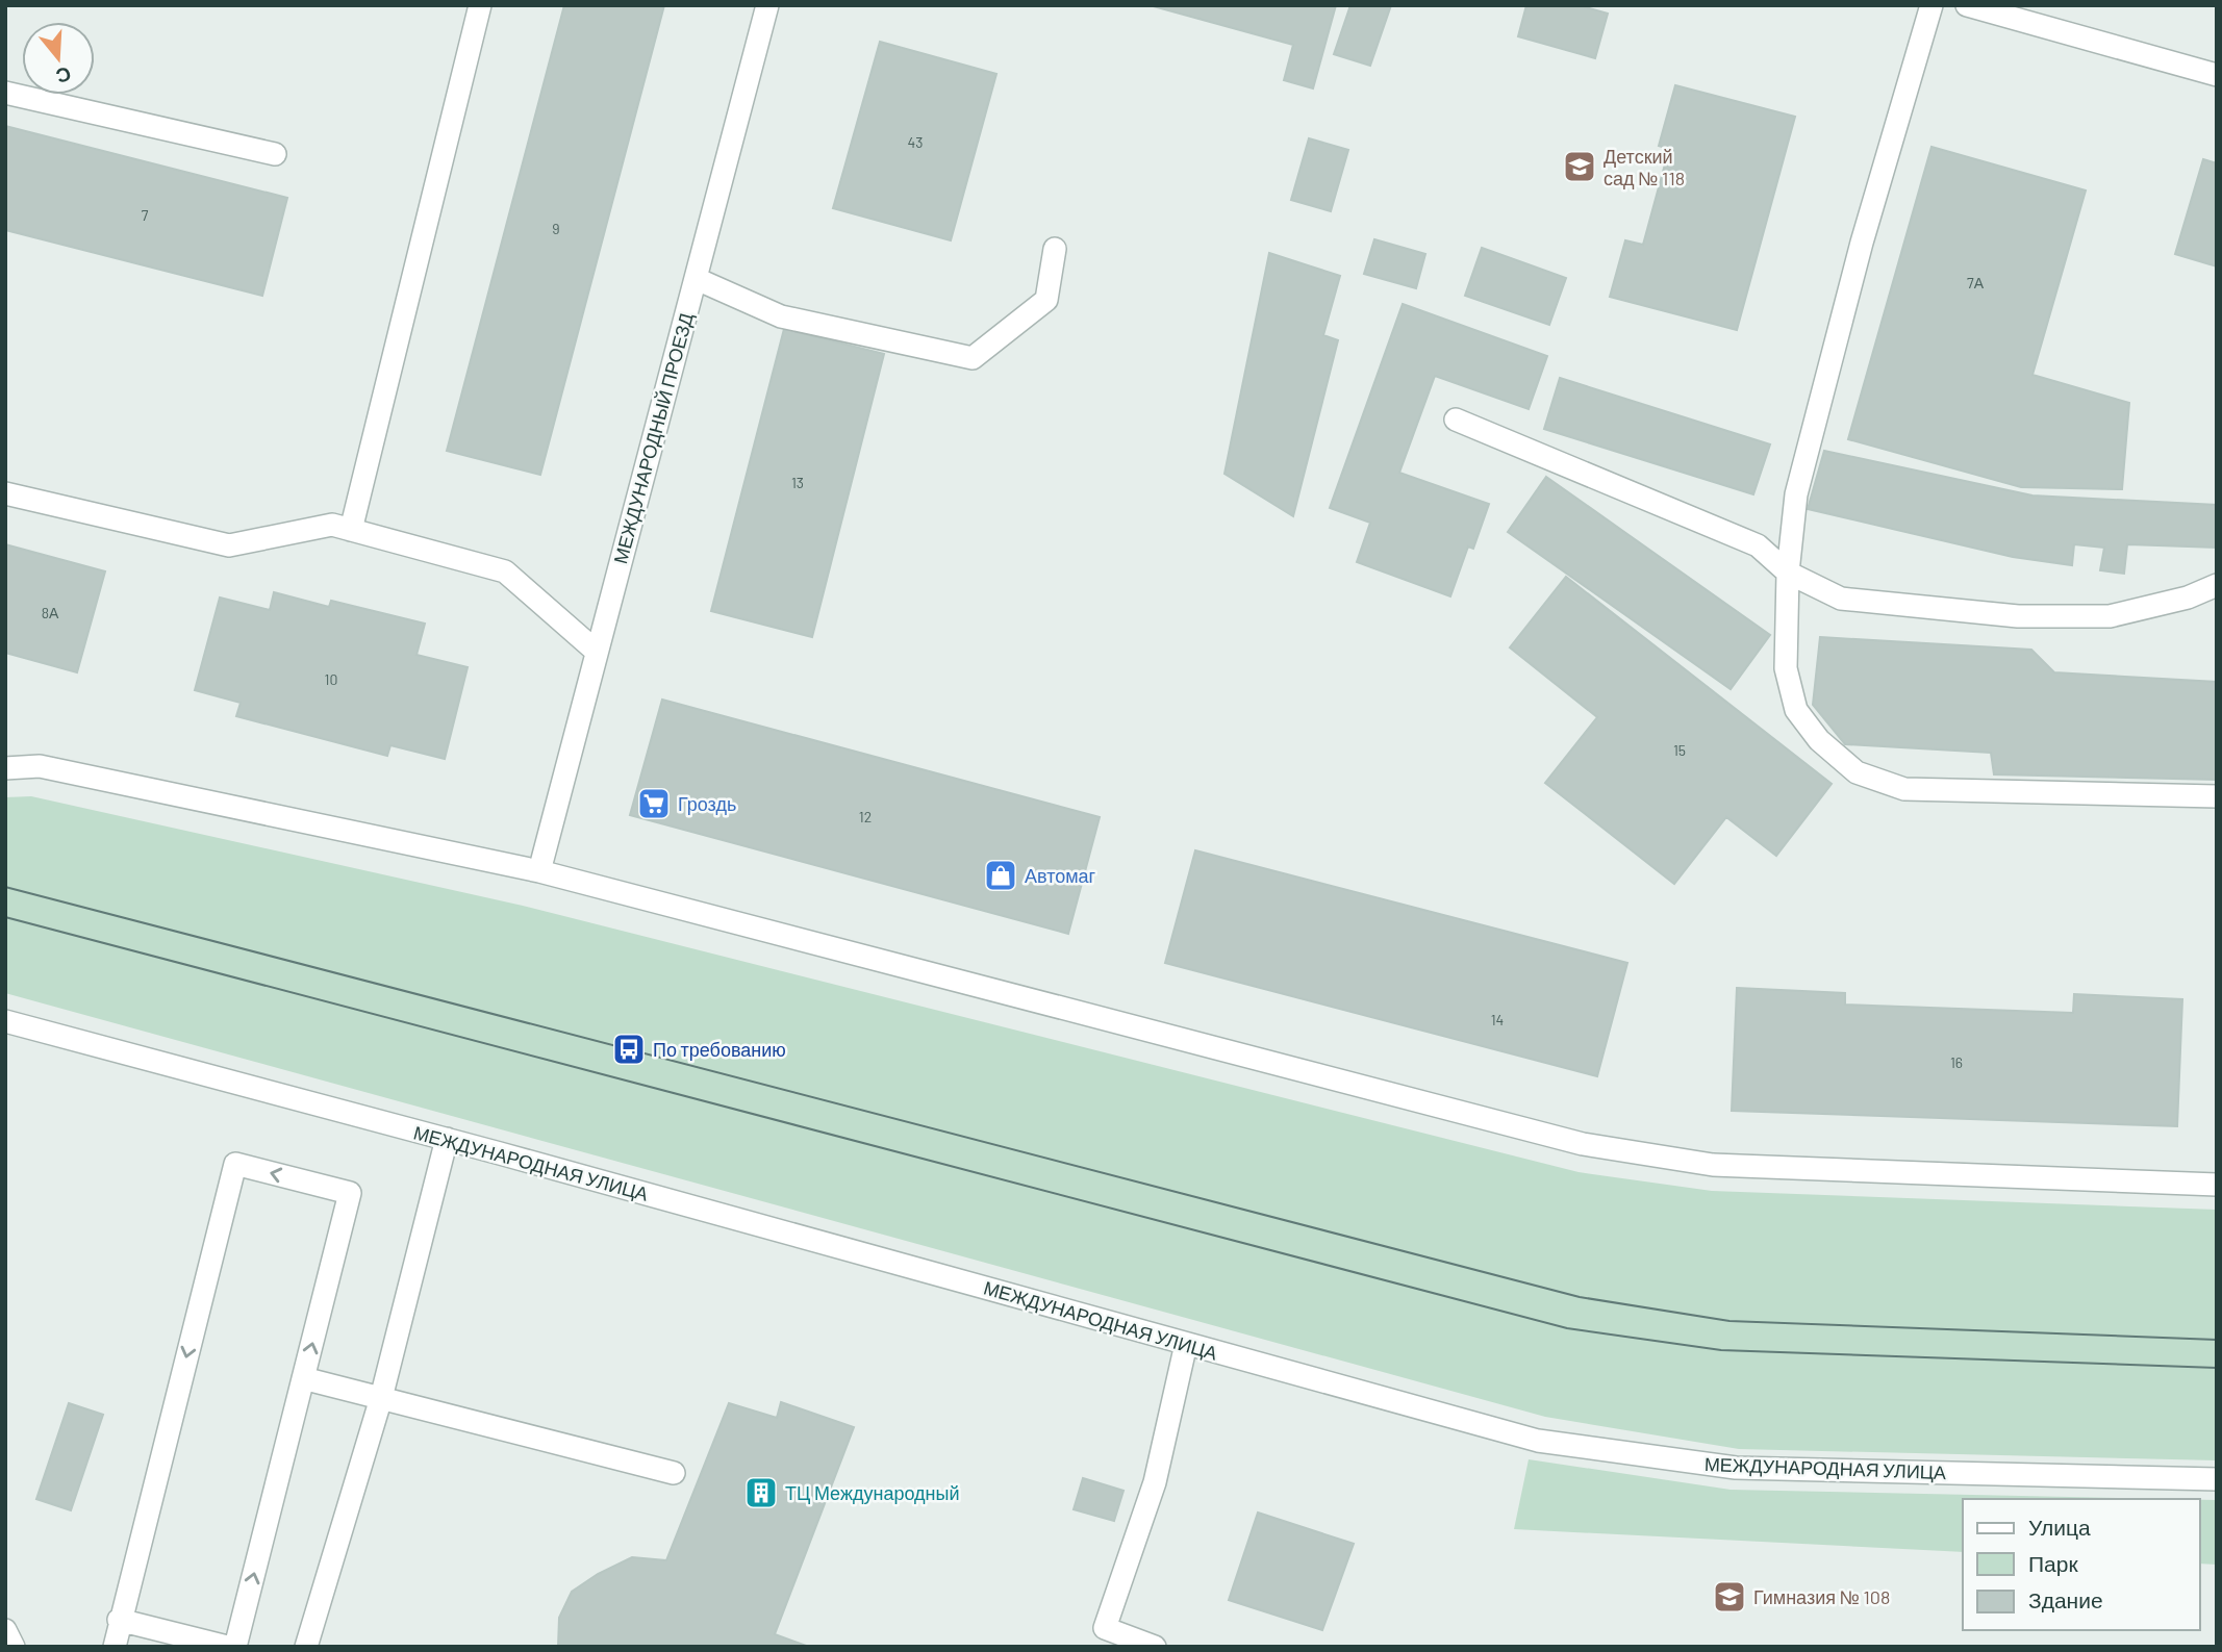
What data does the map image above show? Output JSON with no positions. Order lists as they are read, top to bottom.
{
  "streets": {
    "street": ["МЕЖДУНАРОДНЫЙ ПРОЕЗД", "МЕЖДУНАРОДНАЯ УЛИЦА"]
  },
  "places": {
    "school or university": ["Детский сад № 118", "Гимназия № 108"],
    "supermarket": ["Гроздь"],
    "shop": ["Автомаг"],
    "bus stop": ["По требованию"],
    "building": ["ТЦ Международный"]
  },
  "house_numbers": [
    "43",
    "7",
    "9",
    "7А",
    "13",
    "8А",
    "10",
    "15",
    "12",
    "14",
    "16"
  ],
  "legend": ["Улица", "Парк", "Здание"],
  "north": "bottom"
}
